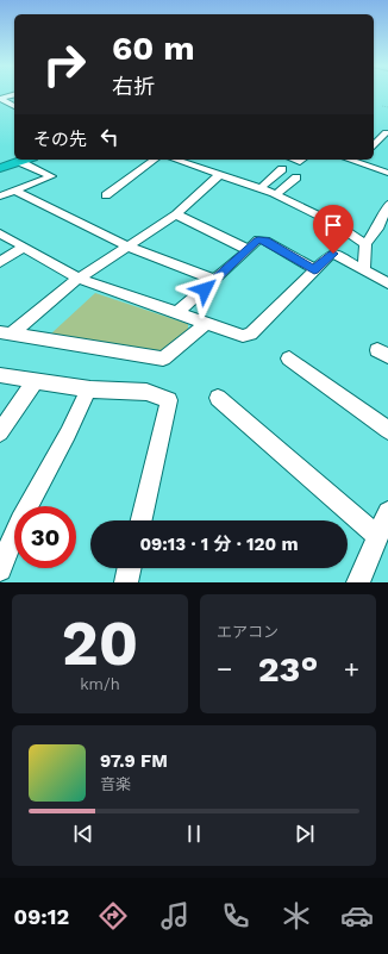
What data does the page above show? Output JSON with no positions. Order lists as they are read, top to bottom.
{
  "page": {
    "turn": ["60 m", "右折"],
    "then": "その先",
    "limit": "30",
    "trip": "09:13 · 1 分 · 120 m",
    "tile": [
      ["20", "km/h"],
      "エアコン"
    ],
    "heat": ["−", "23°", "+"],
    "song": ["97.9 FM", "音楽"],
    "tabs": "09:12"
  }
}
